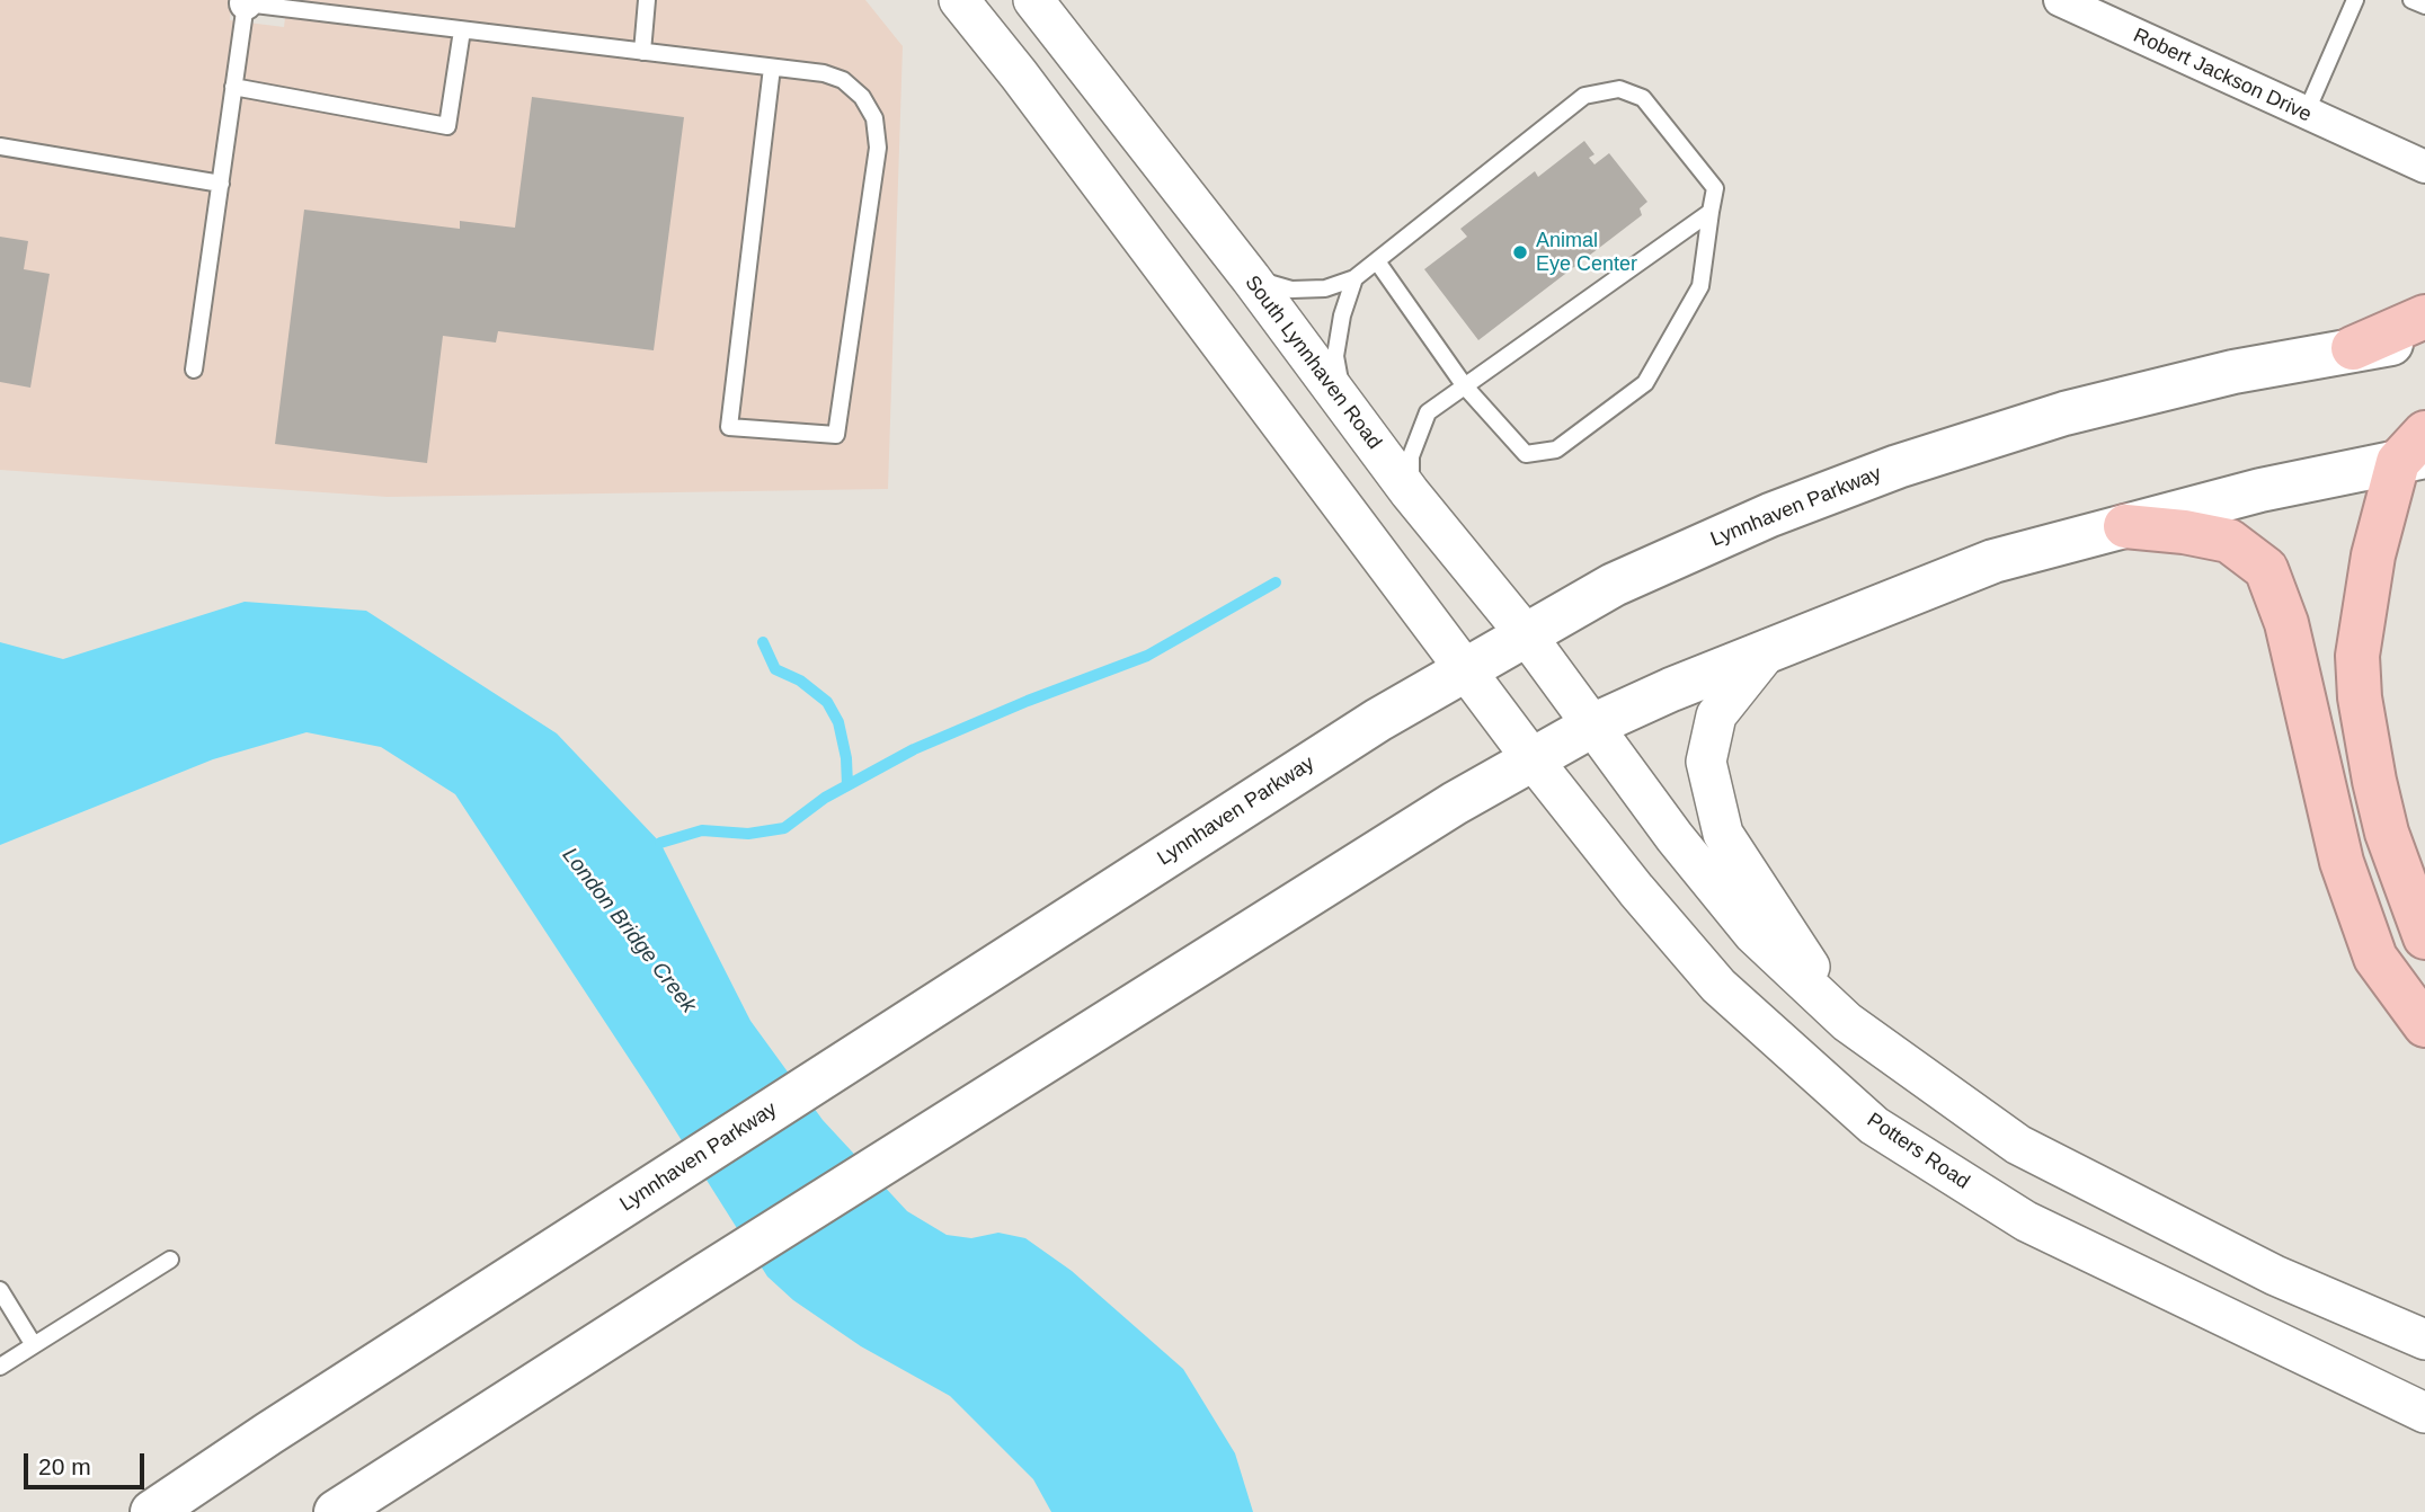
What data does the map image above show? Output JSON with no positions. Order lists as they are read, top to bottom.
{
  "streets": {
    "main road": ["Lynnhaven Parkway"],
    "street": ["Robert Jackson Drive", "South Lynnhaven Road", "Potters Road"]
  },
  "crossings": [
    ["South Lynnhaven Road", "Lynnhaven Parkway"],
    ["Lynnhaven Parkway", "Potters Road"]
  ],
  "water": ["London Bridge Creek"],
  "places": ["Animal Eye Center"],
  "scale_bar": "20 m"
}
